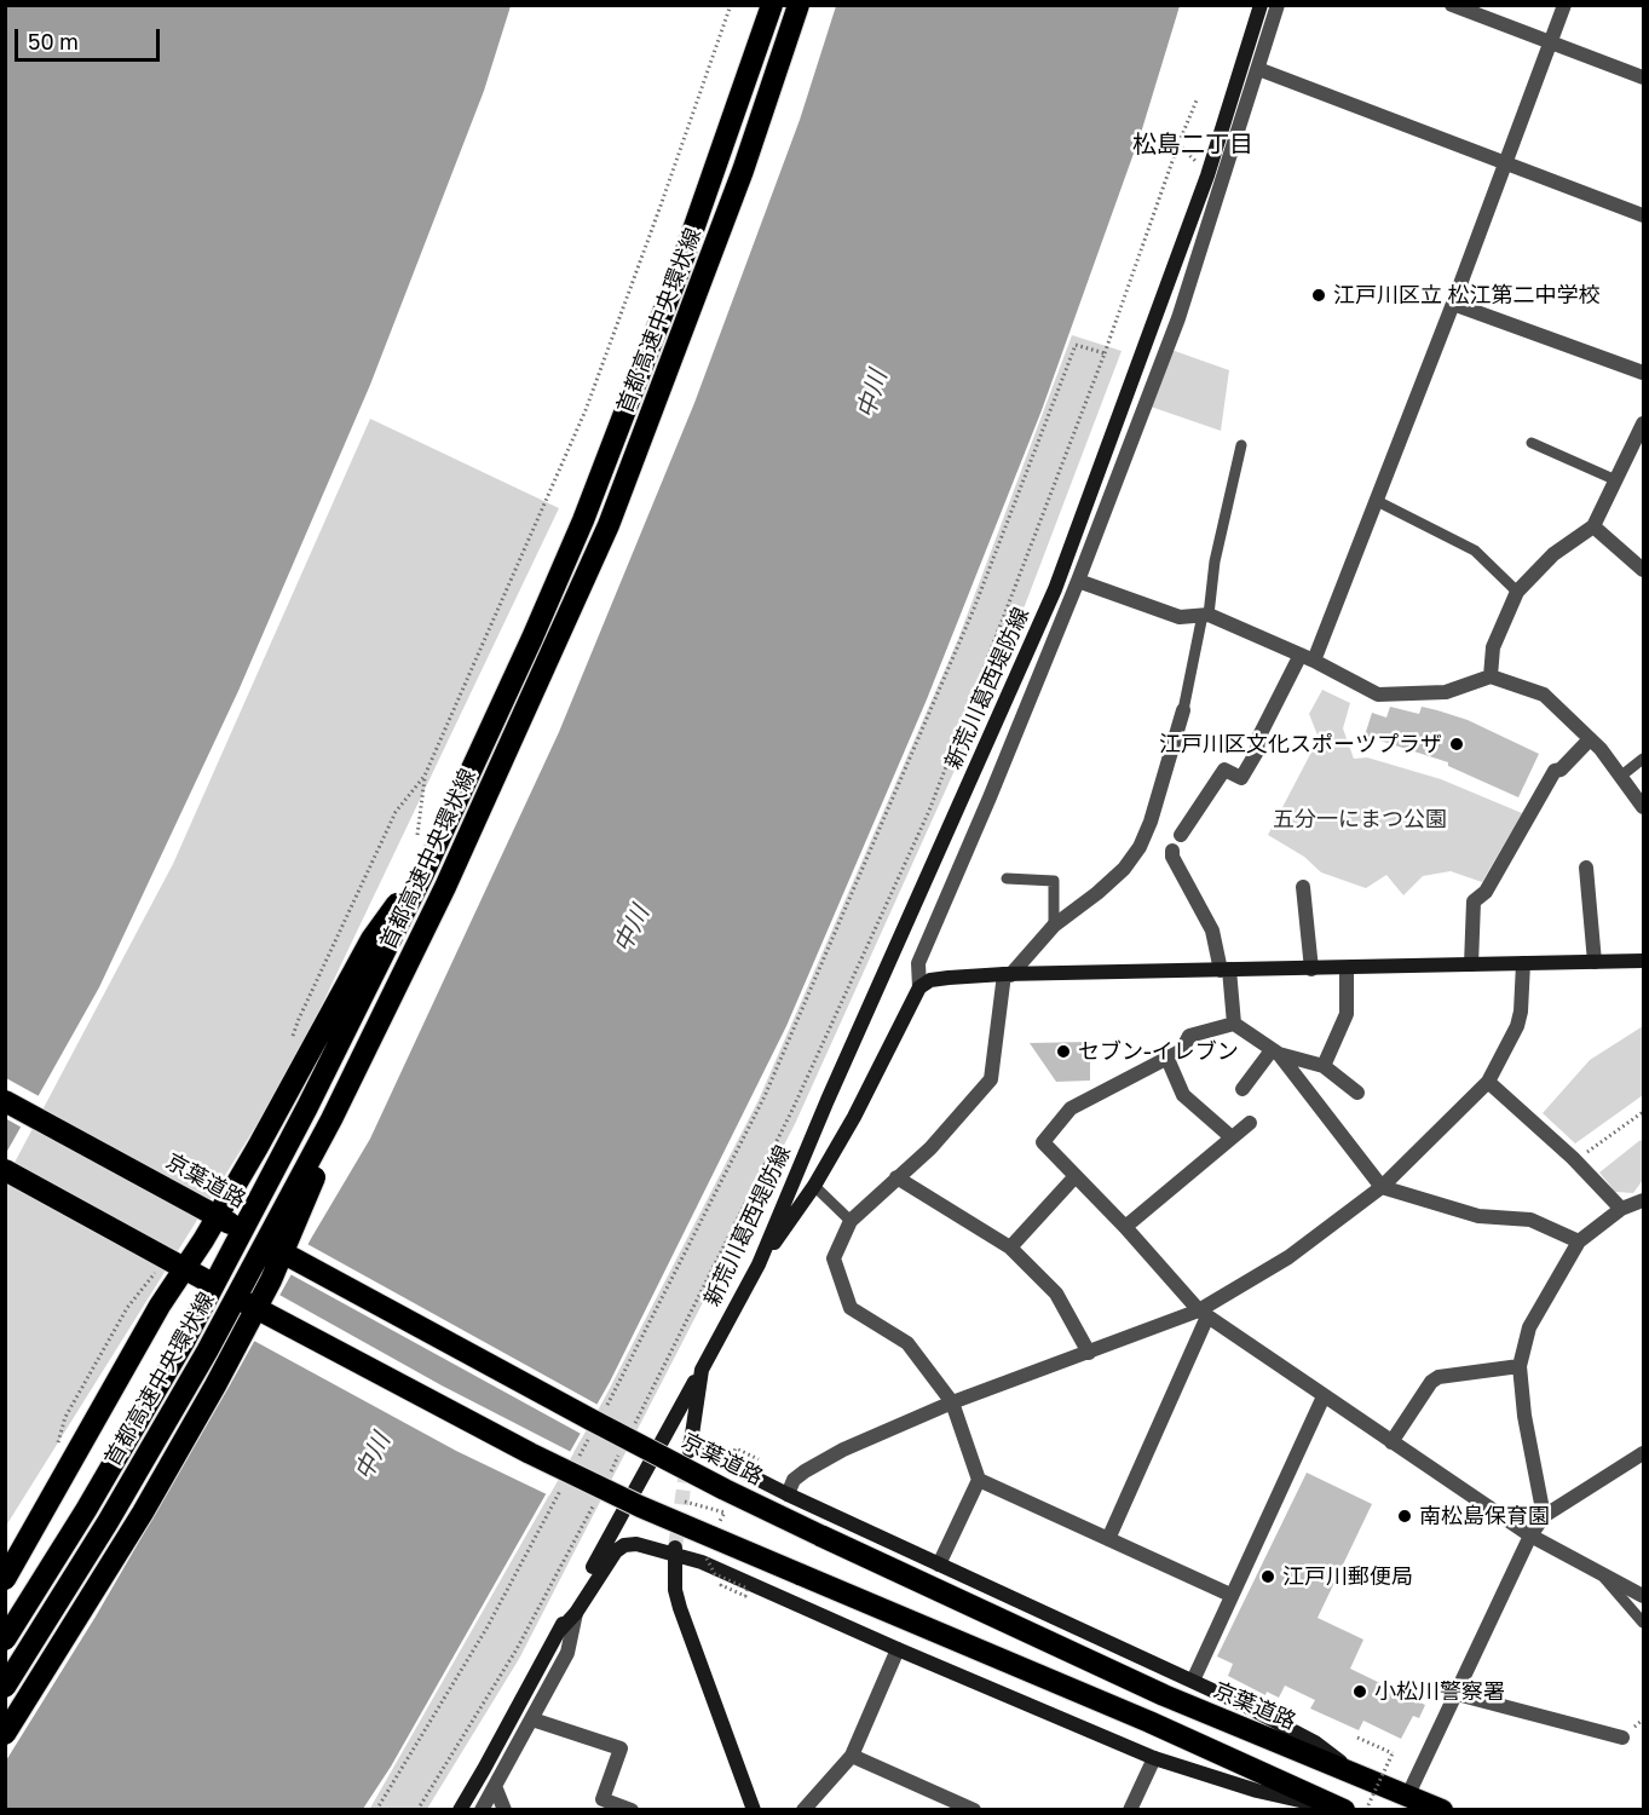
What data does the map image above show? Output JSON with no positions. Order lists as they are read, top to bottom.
{
  "streets": {
    "highway": ["首都高速中央環状線", "京葉道路"],
    "street": ["新荒川葛西堤防線"]
  },
  "districts": ["松島二丁目"],
  "water": ["中川"],
  "parks": ["五分一にまつ公園"],
  "places": [
    "江戸川区立 松江第二中学校",
    "江戸川区文化スポーツプラザ",
    "セブン-イレブン",
    "南松島保育園",
    "江戸川郵便局",
    "小松川警察署"
  ],
  "scale_bar": "50 m"
}
